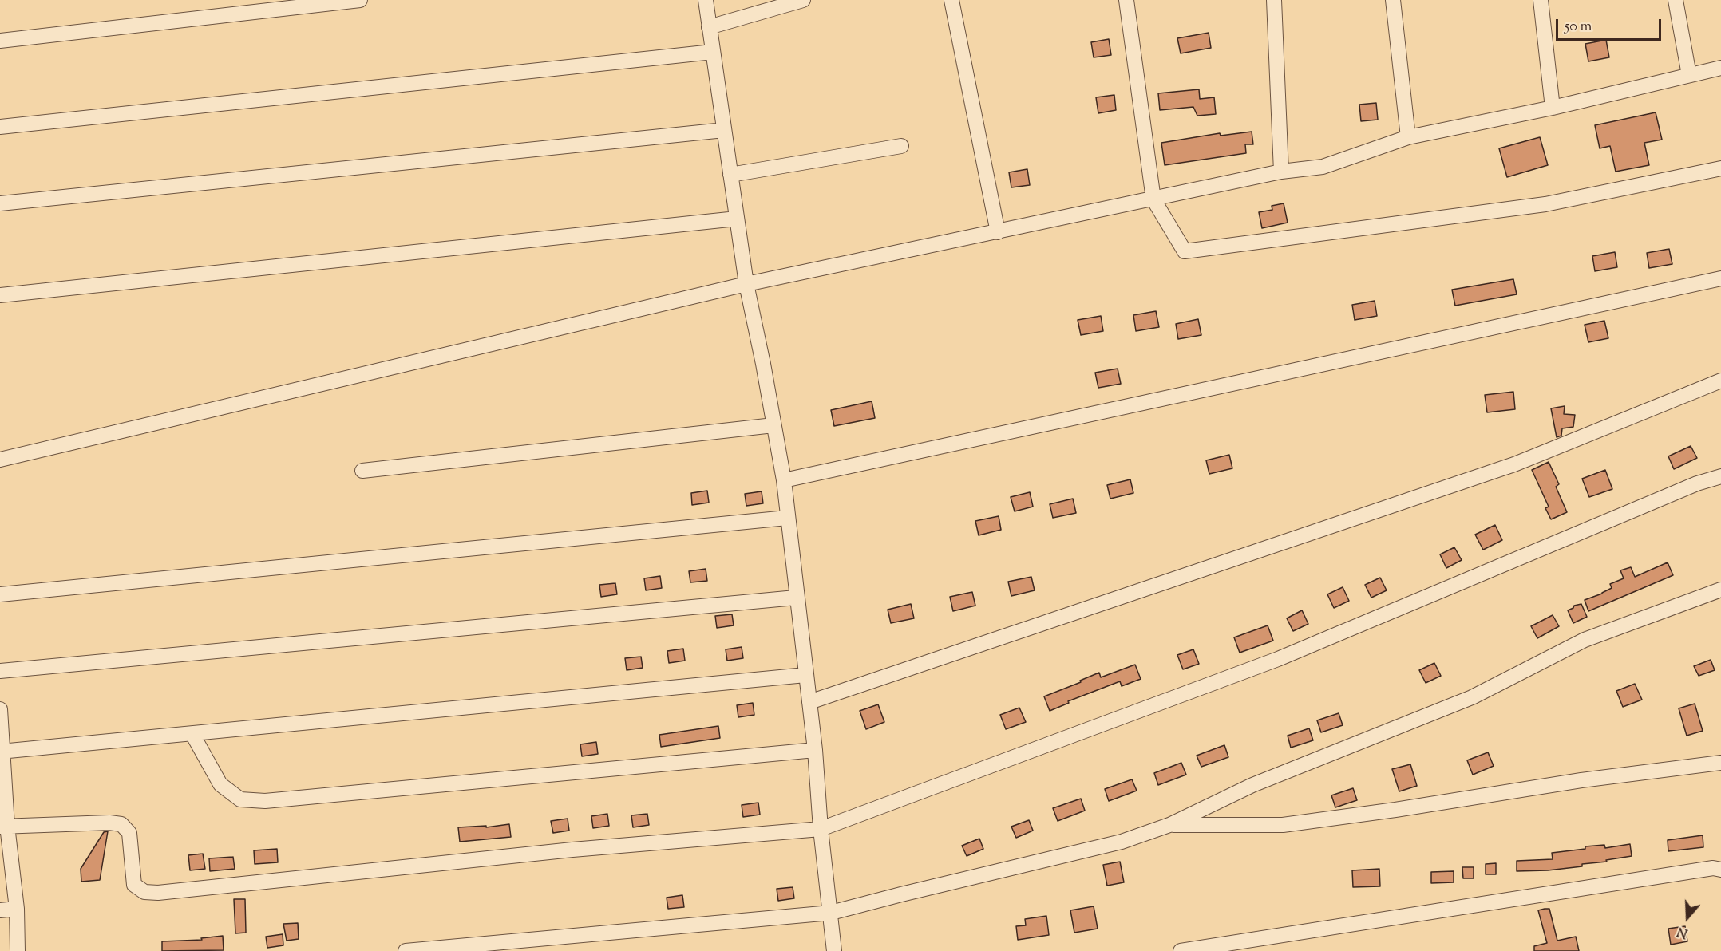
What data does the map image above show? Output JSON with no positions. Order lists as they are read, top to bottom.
{
  "scale_bar": "50 m",
  "north": "bottom"
}
